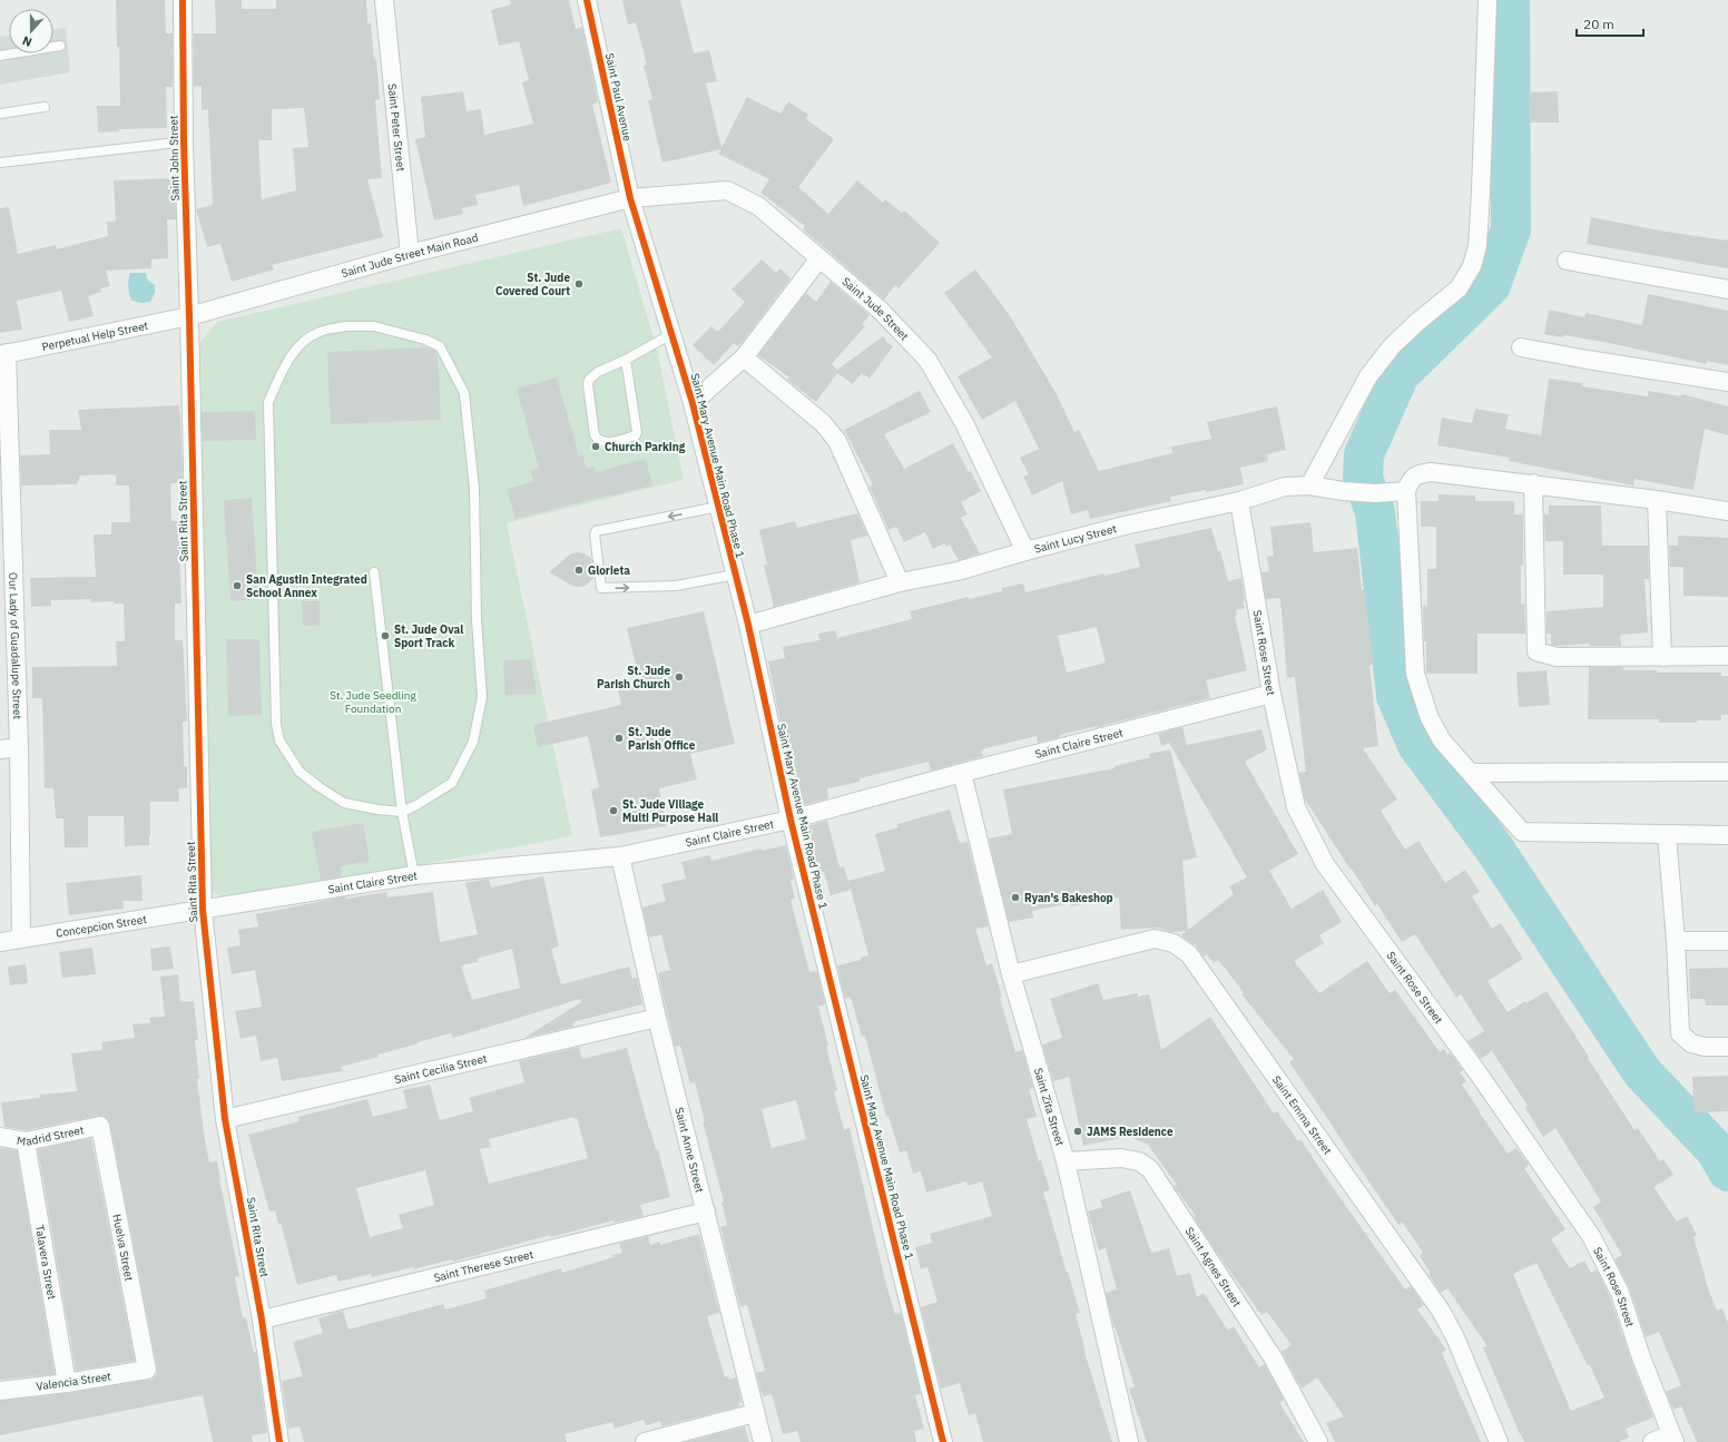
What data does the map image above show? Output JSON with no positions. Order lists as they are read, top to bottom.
{
  "streets": {
    "street": [
      "Saint Paul Avenue",
      "Saint Peter Street",
      "Saint John Street",
      "Saint Jude Street Main Road",
      "Saint Jude Street",
      "Perpetual Help Street",
      "Saint Mary Avenue Main Road Phase 1",
      "Saint Rita Street",
      "Saint Lucy Street",
      "Our Lady of Guadalupe Street",
      "Saint Rose Street",
      "Saint Claire Street",
      "Concepcion Street",
      "Saint Cecilia Street",
      "Saint Zita Street",
      "Saint Emma Street",
      "Madrid Street",
      "Saint Anne Street",
      "Huelva Street",
      "Talavera Street",
      "Saint Therese Street",
      "Saint Agnes Street",
      "Valencia Street"
    ]
  },
  "crossings": [
    ["Saint Paul Avenue", "Saint Jude Street Main Road"],
    ["Saint Paul Avenue", "Saint Jude Street"],
    ["Saint Paul Avenue", "Saint Mary Avenue Main Road Phase 1"],
    ["Saint Peter Street", "Saint Jude Street Main Road"],
    ["Saint John Street", "Saint Jude Street Main Road"],
    ["Saint John Street", "Perpetual Help Street"],
    ["Saint John Street", "Saint Rita Street"],
    ["Saint Jude Street Main Road", "Saint Jude Street"],
    ["Saint Jude Street Main Road", "Perpetual Help Street"],
    ["Saint Jude Street Main Road", "Saint Mary Avenue Main Road Phase 1"],
    ["Saint Jude Street Main Road", "Saint Rita Street"],
    ["Saint Jude Street", "Saint Mary Avenue Main Road Phase 1"],
    ["Saint Jude Street", "Saint Lucy Street"],
    ["Perpetual Help Street", "Saint Rita Street"],
    ["Perpetual Help Street", "Our Lady of Guadalupe Street"],
    ["Saint Mary Avenue Main Road Phase 1", "Saint Lucy Street"],
    ["Saint Mary Avenue Main Road Phase 1", "Saint Claire Street"],
    ["Saint Rita Street", "Saint Claire Street"],
    ["Saint Rita Street", "Concepcion Street"],
    ["Saint Rita Street", "Saint Cecilia Street"],
    ["Saint Rita Street", "Saint Therese Street"],
    ["Saint Lucy Street", "Saint Rose Street"],
    ["Our Lady of Guadalupe Street", "Concepcion Street"],
    ["Saint Rose Street", "Saint Claire Street"],
    ["Saint Claire Street", "Concepcion Street"],
    ["Saint Claire Street", "Saint Zita Street"],
    ["Saint Claire Street", "Saint Anne Street"],
    ["Saint Cecilia Street", "Saint Anne Street"],
    ["Saint Zita Street", "Saint Emma Street"],
    ["Saint Zita Street", "Saint Agnes Street"],
    ["Madrid Street", "Huelva Street"],
    ["Madrid Street", "Talavera Street"],
    ["Saint Anne Street", "Saint Therese Street"],
    ["Huelva Street", "Valencia Street"],
    ["Talavera Street", "Valencia Street"]
  ],
  "parks": ["St. Jude Seedling Foundation"],
  "places": [
    "St. Jude Covered Court",
    "Church Parking",
    "Glorieta",
    "San Agustin Integrated School Annex",
    "St. Jude Oval Sport Track",
    "St. Jude Parish Church",
    "St. Jude Parish Office",
    "St. Jude Village Multi Purpose Hall",
    "Ryan's Bakeshop",
    "JAMS Residence"
  ],
  "scale_bar": "20 m",
  "north": "bottom"
}
